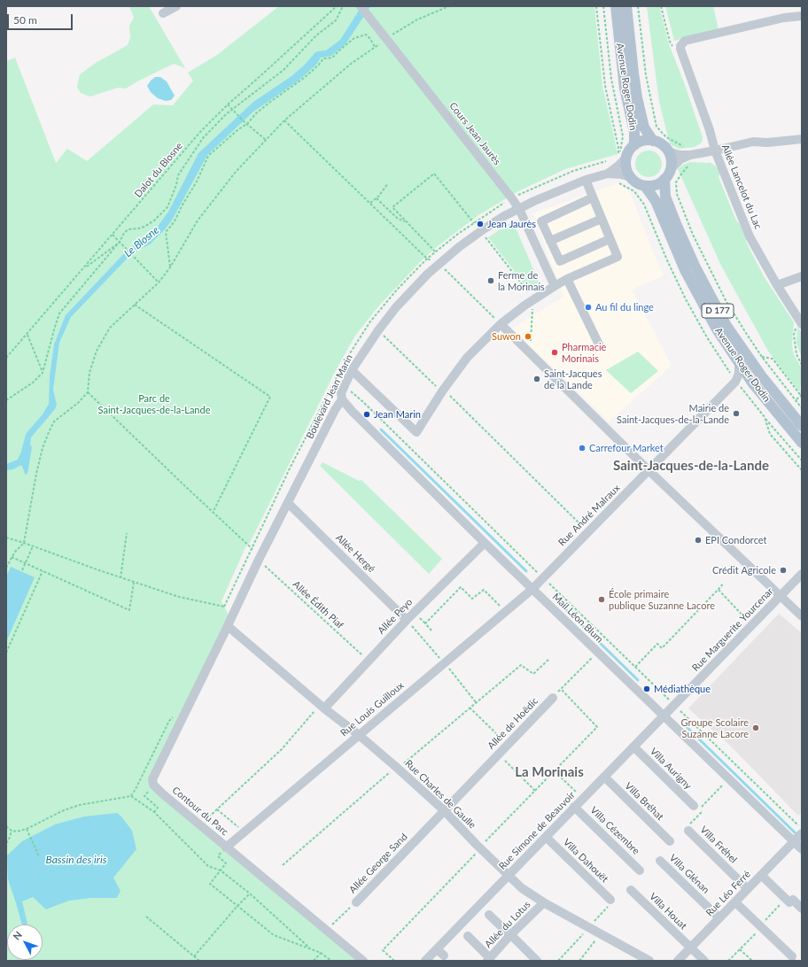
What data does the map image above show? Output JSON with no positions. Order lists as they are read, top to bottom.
{
  "streets": {
    "main road": ["Avenue Roger Dodin", "D 177"],
    "street": [
      "Cours Jean Jaurès",
      "Allée Lancelot du Lac",
      "Boulevard Jean Marin",
      "Rue André Malraux",
      "Allée Hergé",
      "Allée Peyo",
      "Mail Léon Blum",
      "Rue Marguerite Yourcenar",
      "Rue Louis Guilloux",
      "Allée de Hoëdic",
      "Villa Aurigny",
      "Rue Charles de Gaulle",
      "Villa Bréhat",
      "Contour du Parc",
      "Rue Simone de Beauvoir",
      "Villa Cézembre",
      "Villa Fréhel",
      "Villa Dahouët",
      "Allée George Sand",
      "Villa Glénan",
      "Rue Léo Ferré",
      "Villa Houat",
      "Allée du Lotus"
    ],
    "path": ["Dalot du Blosne", "Allée Édith Piaf"]
  },
  "crossings": [
    ["Avenue Roger Dodin", "Boulevard Jean Marin"],
    ["Avenue Roger Dodin", "Rue André Malraux"],
    ["Cours Jean Jaurès", "Boulevard Jean Marin"],
    ["Boulevard Jean Marin", "Allée Hergé"],
    ["Boulevard Jean Marin", "Allée Édith Piaf"],
    ["Boulevard Jean Marin", "Mail Léon Blum"],
    ["Boulevard Jean Marin", "Rue Charles de Gaulle"],
    ["Boulevard Jean Marin", "Contour du Parc"],
    ["Rue André Malraux", "Mail Léon Blum"],
    ["Rue André Malraux", "Rue Louis Guilloux"],
    ["Allée Hergé", "Allée Peyo"],
    ["Allée Édith Piaf", "Allée Peyo"],
    ["Allée Peyo", "Mail Léon Blum"],
    ["Allée Peyo", "Rue Charles de Gaulle"],
    ["Mail Léon Blum", "Rue Marguerite Yourcenar"],
    ["Mail Léon Blum", "Rue Louis Guilloux"],
    ["Mail Léon Blum", "Allée de Hoëdic"],
    ["Mail Léon Blum", "Rue Simone de Beauvoir"],
    ["Mail Léon Blum", "Rue Léo Ferré"],
    ["Rue Marguerite Yourcenar", "Rue Simone de Beauvoir"],
    ["Rue Louis Guilloux", "Rue Charles de Gaulle"],
    ["Rue Louis Guilloux", "Contour du Parc"],
    ["Allée de Hoëdic", "Rue Charles de Gaulle"],
    ["Allée de Hoëdic", "Allée George Sand"],
    ["Villa Aurigny", "Rue Simone de Beauvoir"],
    ["Rue Charles de Gaulle", "Contour du Parc"],
    ["Rue Charles de Gaulle", "Rue Simone de Beauvoir"],
    ["Rue Charles de Gaulle", "Allée George Sand"],
    ["Rue Charles de Gaulle", "Allée du Lotus"],
    ["Villa Bréhat", "Rue Simone de Beauvoir"],
    ["Contour du Parc", "Allée George Sand"],
    ["Rue Simone de Beauvoir", "Villa Cézembre"],
    ["Rue Simone de Beauvoir", "Villa Dahouët"],
    ["Villa Fréhel", "Rue Léo Ferré"],
    ["Villa Glénan", "Rue Léo Ferré"],
    ["Rue Léo Ferré", "Villa Houat"]
  ],
  "districts": ["Saint-Jacques-de-la-Lande", "La Morinais"],
  "water": ["Le Blosne", "Bassin des iris"],
  "parks": ["Parc de Saint-Jacques-de-la-Lande"],
  "places": [
    "Jean Jaurès",
    "Ferme de la Morinais",
    "Au fil du linge",
    "Suwon",
    "Pharmacie Morinais",
    "Saint-Jacques de la Lande",
    "Mairie de Saint-Jacques-de-la-Lande",
    "Jean Marin",
    "Carrefour Market",
    "EPI Condorcet",
    "Crédit Agricole",
    "École primaire publique Suzanne Lacore",
    "Médiathèque",
    "Groupe Scolaire Suzanne Lacore"
  ],
  "scale_bar": "50 m",
  "north": "top left"
}
